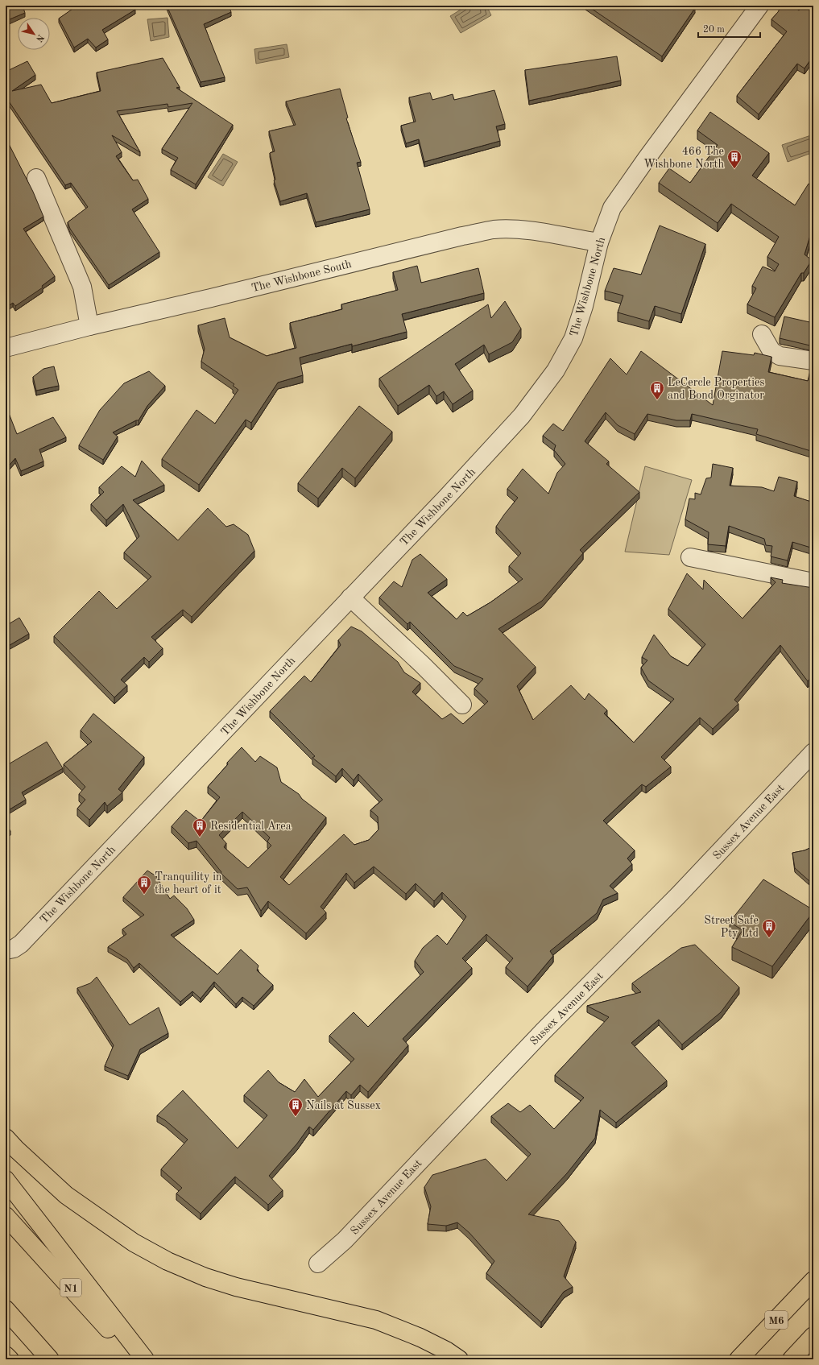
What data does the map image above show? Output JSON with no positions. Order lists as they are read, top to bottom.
{
  "streets": {
    "main road": ["N1", "M6"],
    "street": ["The Wishbone South", "The Wishbone North", "Sussex Avenue East"]
  },
  "crossings": [
    ["The Wishbone South", "The Wishbone North"]
  ],
  "places": {
    "building": [
      "466 The Wishbone North",
      "LeCercle Properties and Bond Orginator",
      "Residential Area",
      "Tranquility in the heart of it",
      "Street Safe Pty Ltd",
      "Nails at Sussex"
    ]
  },
  "scale_bar": "20 m",
  "north": "bottom right"
}
